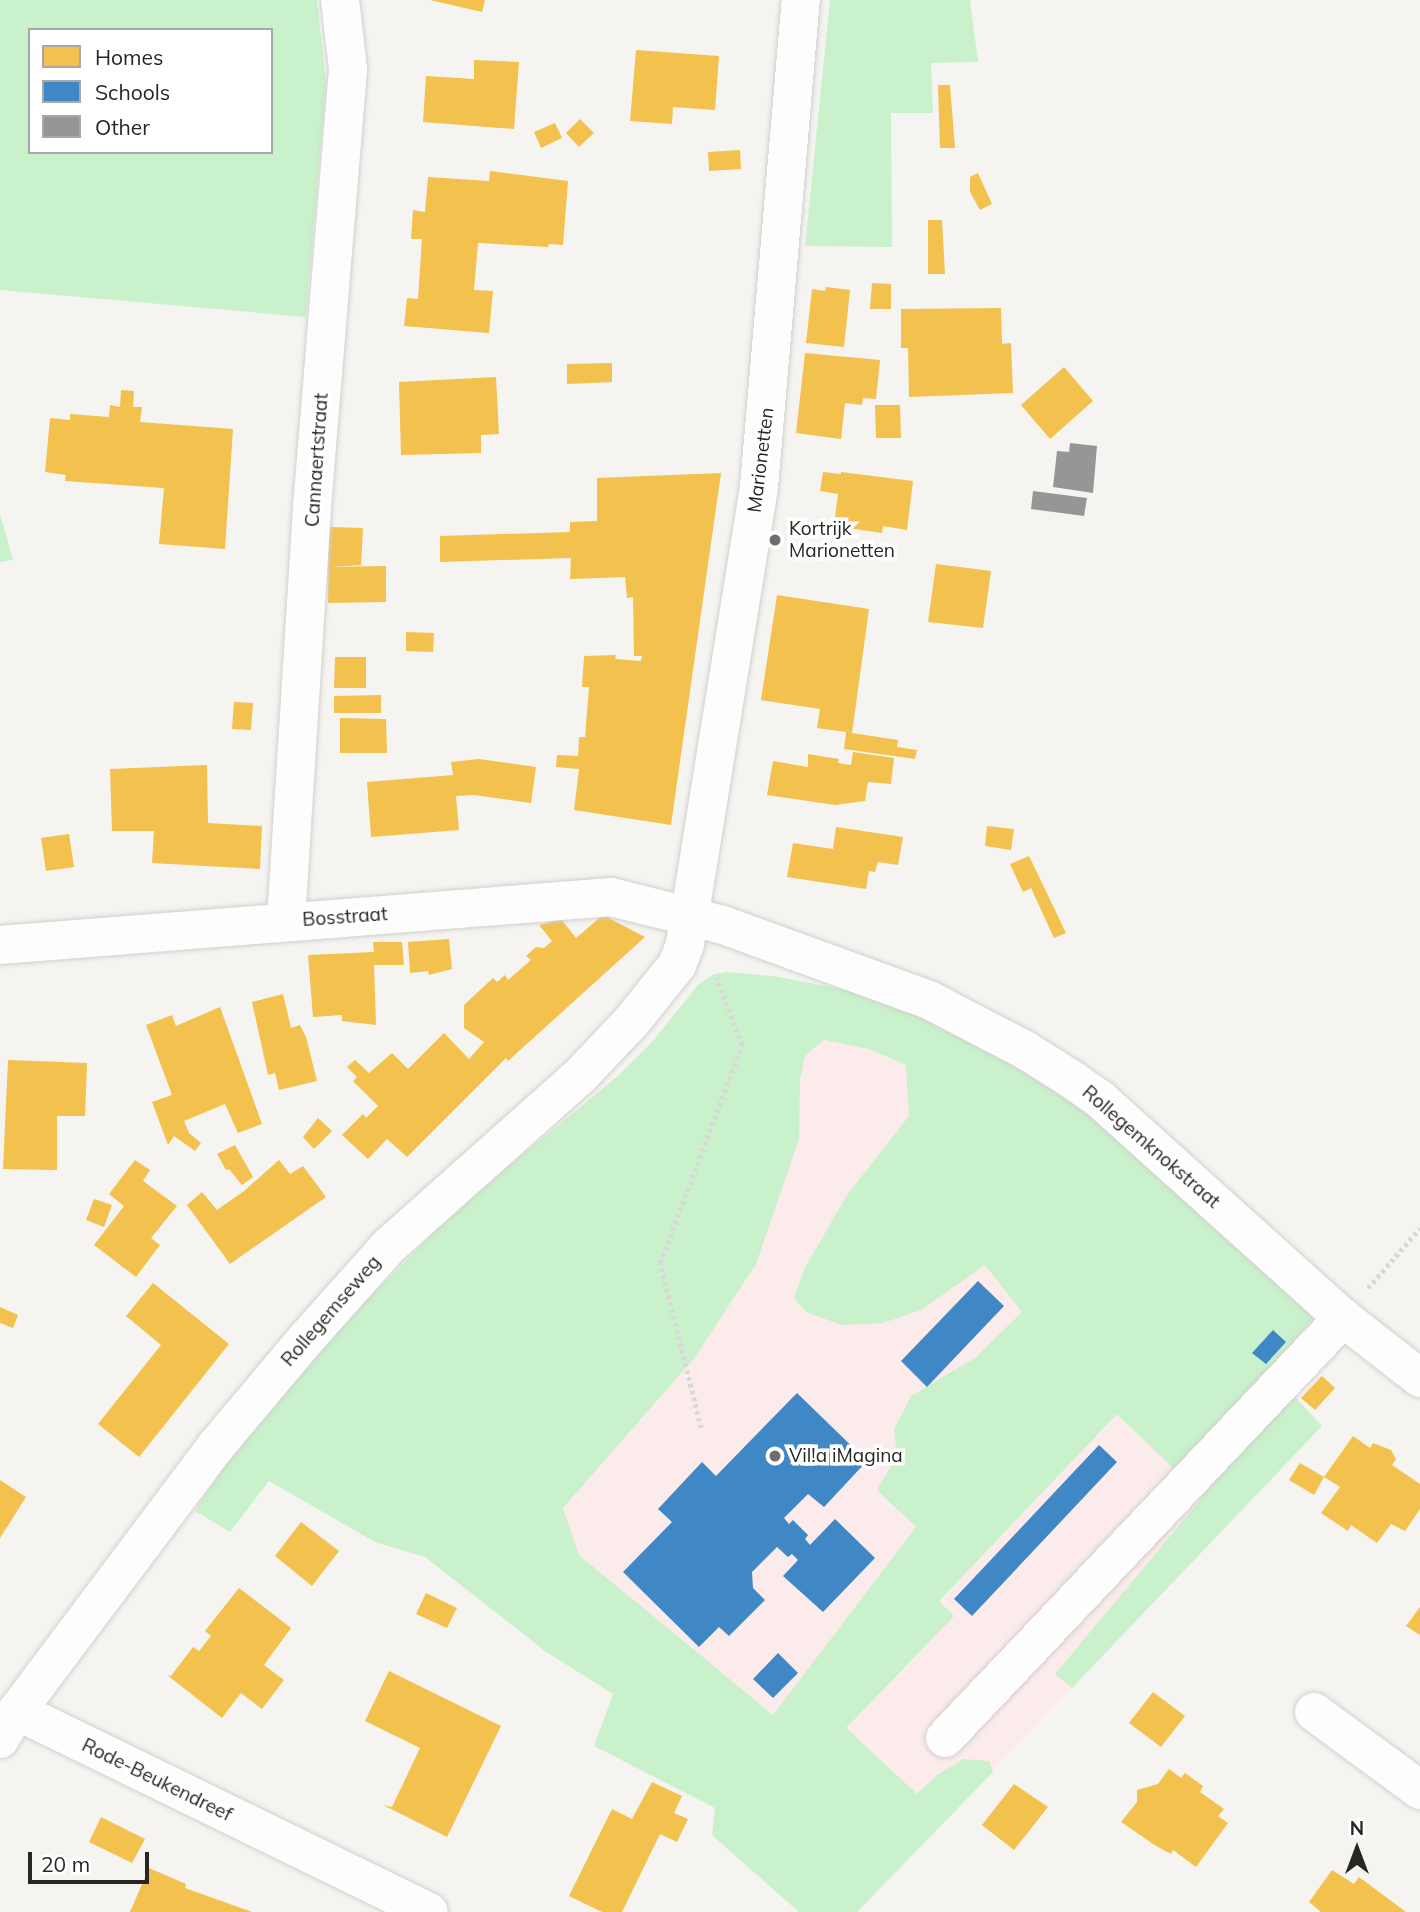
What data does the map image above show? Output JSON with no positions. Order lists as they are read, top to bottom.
{
  "streets": {
    "street": [
      "Cannaertstraat",
      "Marionetten",
      "Bosstraat",
      "Rollegemknokstraat",
      "Rollegemseweg",
      "Rode-Beukendreef"
    ]
  },
  "crossings": [
    ["Cannaertstraat", "Bosstraat"],
    ["Marionetten", "Bosstraat"],
    ["Marionetten", "Rollegemknokstraat"],
    ["Marionetten", "Rollegemseweg"],
    ["Bosstraat", "Rollegemknokstraat"],
    ["Bosstraat", "Rollegemseweg"],
    ["Rollegemknokstraat", "Rollegemseweg"],
    ["Rollegemseweg", "Rode-Beukendreef"]
  ],
  "places": ["Kortrijk Marionetten", "Vil!a iMagina"],
  "legend": ["Homes", "Schools", "Other"],
  "scale_bar": "20 m",
  "north": "top"
}
